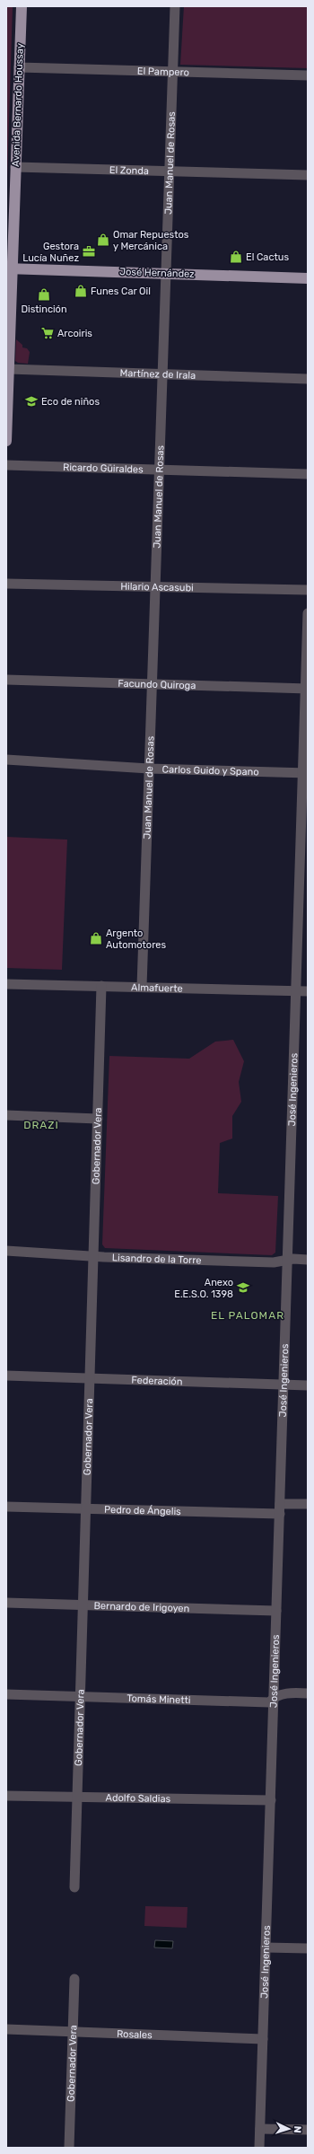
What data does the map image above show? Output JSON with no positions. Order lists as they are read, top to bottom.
{
  "streets": {
    "main road": ["Avenida Bernardo Houssay", "José Hernández"],
    "street": [
      "El Pampero",
      "Juan Manuel de Rosas",
      "El Zonda",
      "Martínez de Irala",
      "Ricardo Güiraldes",
      "Hilario Ascasubi",
      "Facundo Quiroga",
      "Carlos Guido y Spano",
      "Almafuerte",
      "José Ingenieros",
      "Gobernador Vera",
      "Lisandro de la Torre",
      "Federación",
      "Pedro de Ángelis",
      "Bernardo de Irigoyen",
      "Tomás Minetti",
      "Adolfo Saldias",
      "Rosales"
    ]
  },
  "crossings": [
    ["El Pampero", "Avenida Bernardo Houssay"],
    ["El Pampero", "Juan Manuel de Rosas"],
    ["Avenida Bernardo Houssay", "El Zonda"],
    ["Avenida Bernardo Houssay", "José Hernández"],
    ["Avenida Bernardo Houssay", "Martínez de Irala"],
    ["Juan Manuel de Rosas", "El Zonda"],
    ["Juan Manuel de Rosas", "José Hernández"],
    ["Juan Manuel de Rosas", "Martínez de Irala"],
    ["Juan Manuel de Rosas", "Ricardo Güiraldes"],
    ["Juan Manuel de Rosas", "Hilario Ascasubi"],
    ["Juan Manuel de Rosas", "Facundo Quiroga"],
    ["Juan Manuel de Rosas", "Carlos Guido y Spano"],
    ["Juan Manuel de Rosas", "Almafuerte"],
    ["Facundo Quiroga", "José Ingenieros"],
    ["Carlos Guido y Spano", "José Ingenieros"],
    ["Almafuerte", "José Ingenieros"],
    ["Almafuerte", "Gobernador Vera"],
    ["José Ingenieros", "Lisandro de la Torre"],
    ["José Ingenieros", "Federación"],
    ["José Ingenieros", "Pedro de Ángelis"],
    ["José Ingenieros", "Bernardo de Irigoyen"],
    ["José Ingenieros", "Tomás Minetti"],
    ["José Ingenieros", "Adolfo Saldias"],
    ["José Ingenieros", "Rosales"],
    ["Gobernador Vera", "Lisandro de la Torre"],
    ["Gobernador Vera", "Federación"],
    ["Gobernador Vera", "Pedro de Ángelis"],
    ["Gobernador Vera", "Bernardo de Irigoyen"],
    ["Gobernador Vera", "Tomás Minetti"],
    ["Gobernador Vera", "Adolfo Saldias"],
    ["Gobernador Vera", "Rosales"]
  ],
  "districts": ["DRAZI", "EL PALOMAR"],
  "places": {
    "shop": [
      "Omar Repuestos y Mercánica",
      "El Cactus",
      "Funes Car Oil",
      "Distinción",
      "Argento Automotores"
    ],
    "office": ["Gestora Lucía Nuñez"],
    "supermarket": ["Arcoiris"],
    "school or university": ["Eco de niños", "Anexo E.E.S.O. 1398"]
  },
  "north": "right"
}
